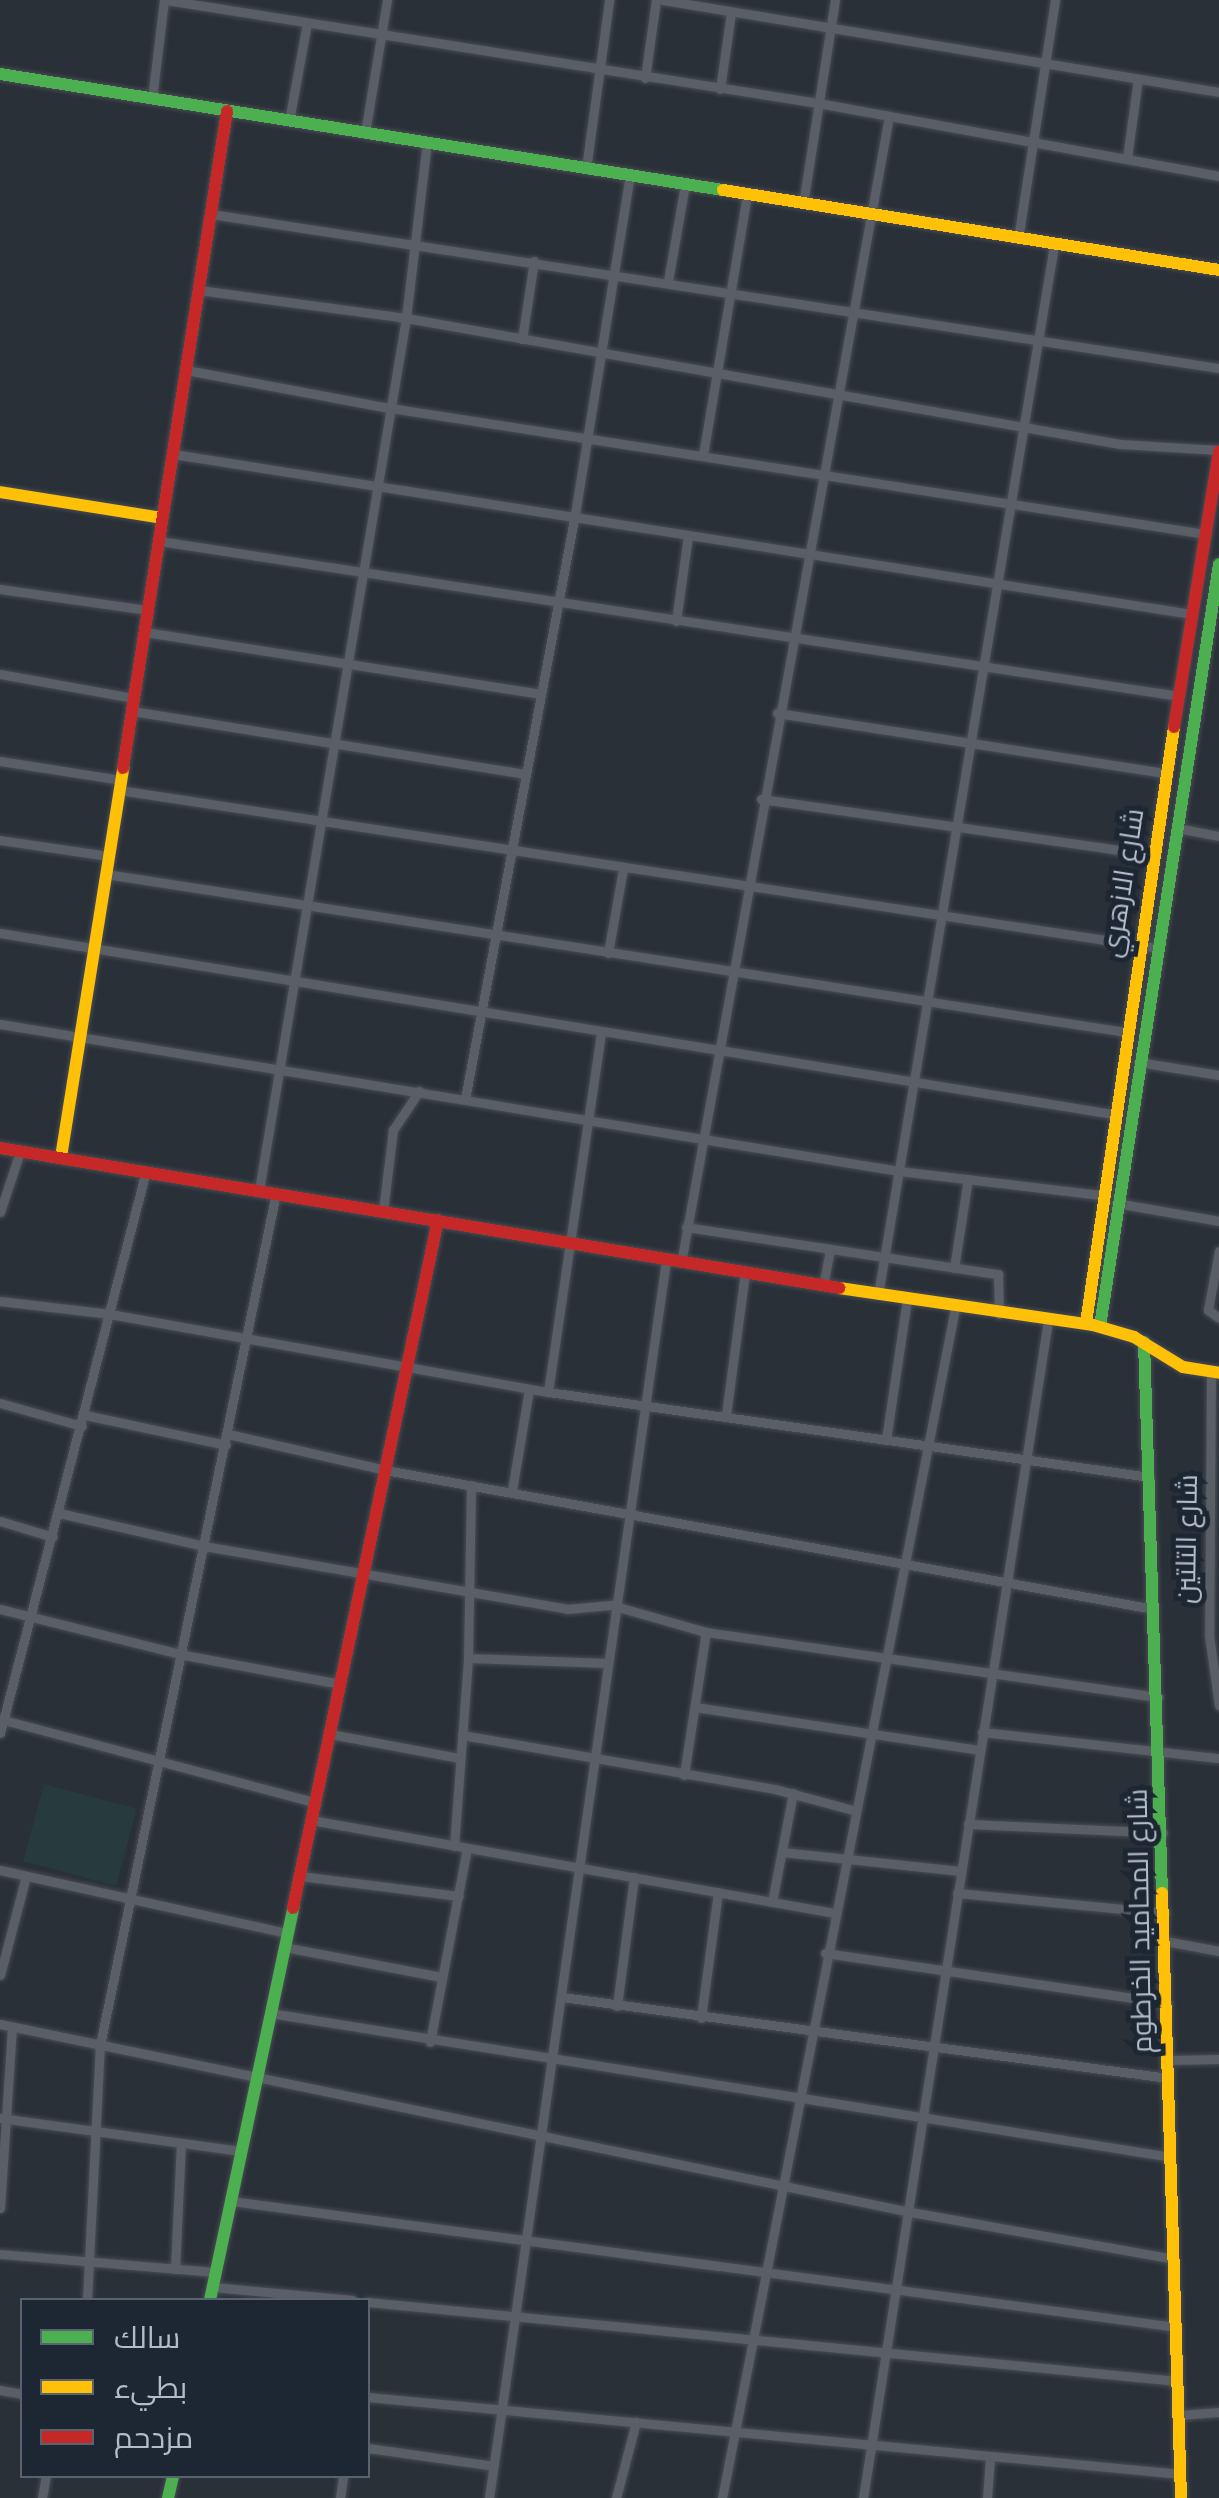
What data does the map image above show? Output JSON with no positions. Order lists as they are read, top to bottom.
{
  "streets": {
    "street": ["شارع الازهري", "شارع التلتين", "شارع المحاميد الخرطوم"]
  },
  "legend": ["سالك", "بطيء", "مزدحم"]
}
